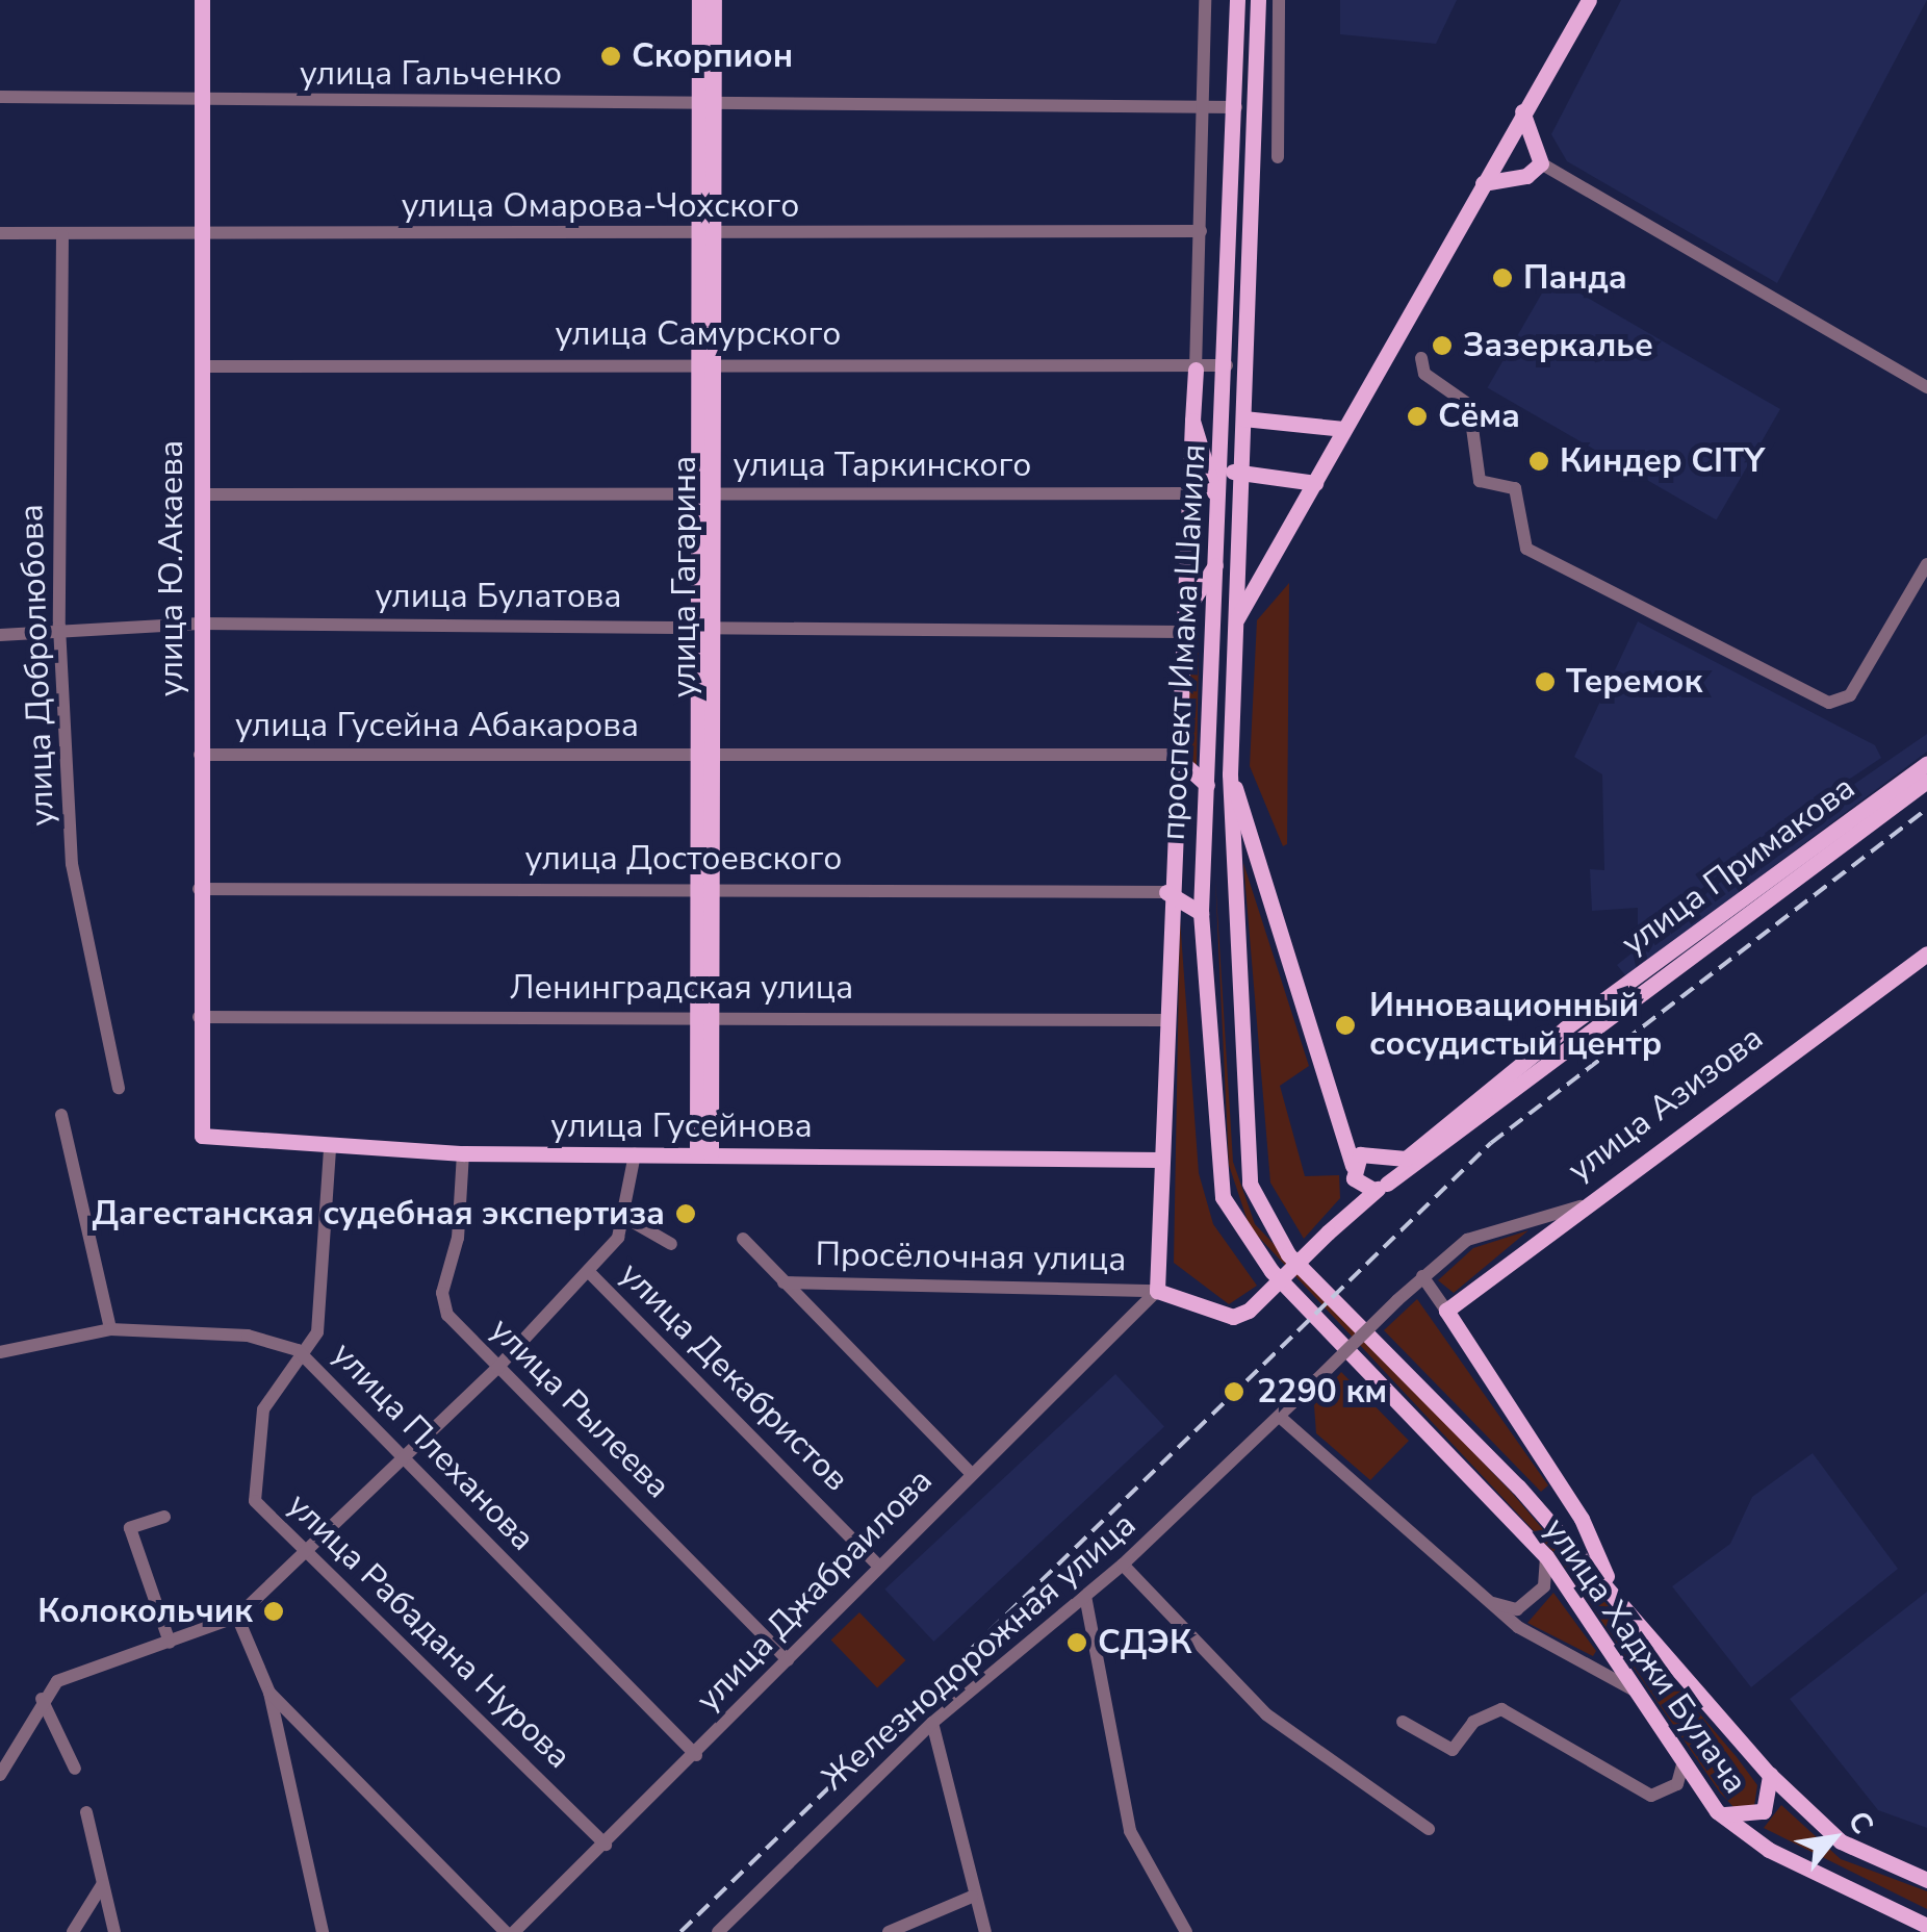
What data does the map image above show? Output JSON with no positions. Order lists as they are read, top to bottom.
{
  "streets": {
    "main road": [
      "улица Ю.Акаева",
      "улица Гагарина",
      "проспект Имама Шамиля",
      "улица Примакова",
      "улица Азизова",
      "улица Гусейнова",
      "улица Хаджи Булача"
    ],
    "street": [
      "улица Гальченко",
      "улица Омарова-Чохского",
      "улица Самурского",
      "улица Таркинского",
      "улица Булатова",
      "улица Добролюбова",
      "улица Гусейна Абакарова",
      "улица Достоевского",
      "Ленинградская улица",
      "Просёлочная улица",
      "улица Декабристов",
      "улица Рылеева",
      "улица Плеханова",
      "улица Джабраилова",
      "улица Рабадана Нурова",
      "Железнодорожная улица"
    ]
  },
  "crossings": [
    ["улица Гальченко", "улица Ю.Акаева"],
    ["улица Гальченко", "улица Гагарина"],
    ["улица Гальченко", "проспект Имама Шамиля"],
    ["улица Омарова-Чохского", "улица Ю.Акаева"],
    ["улица Омарова-Чохского", "улица Гагарина"],
    ["улица Омарова-Чохского", "улица Добролюбова"],
    ["улица Самурского", "улица Ю.Акаева"],
    ["улица Самурского", "улица Гагарина"],
    ["улица Самурского", "проспект Имама Шамиля"],
    ["улица Таркинского", "улица Ю.Акаева"],
    ["улица Таркинского", "улица Гагарина"],
    ["улица Таркинского", "проспект Имама Шамиля"],
    ["улица Ю.Акаева", "улица Булатова"],
    ["улица Ю.Акаева", "улица Гусейна Абакарова"],
    ["улица Ю.Акаева", "улица Достоевского"],
    ["улица Ю.Акаева", "Ленинградская улица"],
    ["улица Ю.Акаева", "улица Гусейнова"],
    ["улица Гагарина", "улица Булатова"],
    ["улица Гагарина", "улица Гусейна Абакарова"],
    ["улица Гагарина", "улица Достоевского"],
    ["улица Гагарина", "Ленинградская улица"],
    ["улица Гагарина", "улица Гусейнова"],
    ["улица Булатова", "проспект Имама Шамиля"],
    ["улица Булатова", "улица Добролюбова"],
    ["проспект Имама Шамиля", "улица Гусейна Абакарова"],
    ["проспект Имама Шамиля", "улица Достоевского"],
    ["проспект Имама Шамиля", "Ленинградская улица"],
    ["проспект Имама Шамиля", "улица Гусейнова"],
    ["проспект Имама Шамиля", "Просёлочная улица"],
    ["проспект Имама Шамиля", "улица Джабраилова"],
    ["проспект Имама Шамиля", "улица Хаджи Булача"],
    ["улица Азизова", "Железнодорожная улица"],
    ["улица Гусейнова", "улица Рылеева"],
    ["улица Гусейнова", "улица Рабадана Нурова"],
    ["Просёлочная улица", "улица Джабраилова"],
    ["улица Декабристов", "улица Джабраилова"],
    ["улица Рылеева", "улица Джабраилова"],
    ["улица Плеханова", "улица Джабраилова"],
    ["улица Плеханова", "улица Рабадана Нурова"],
    ["улица Джабраилова", "улица Рабадана Нурова"]
  ],
  "places": [
    "Скорпион",
    "Панда",
    "Зазеркалье",
    "Сёма",
    "Киндер CITY",
    "Теремок",
    "Инновационный сосудистый центр",
    "Дагестанская судебная экспертиза",
    "2290 км",
    "Колокольчик",
    "СДЭК"
  ],
  "north": "top right"
}
